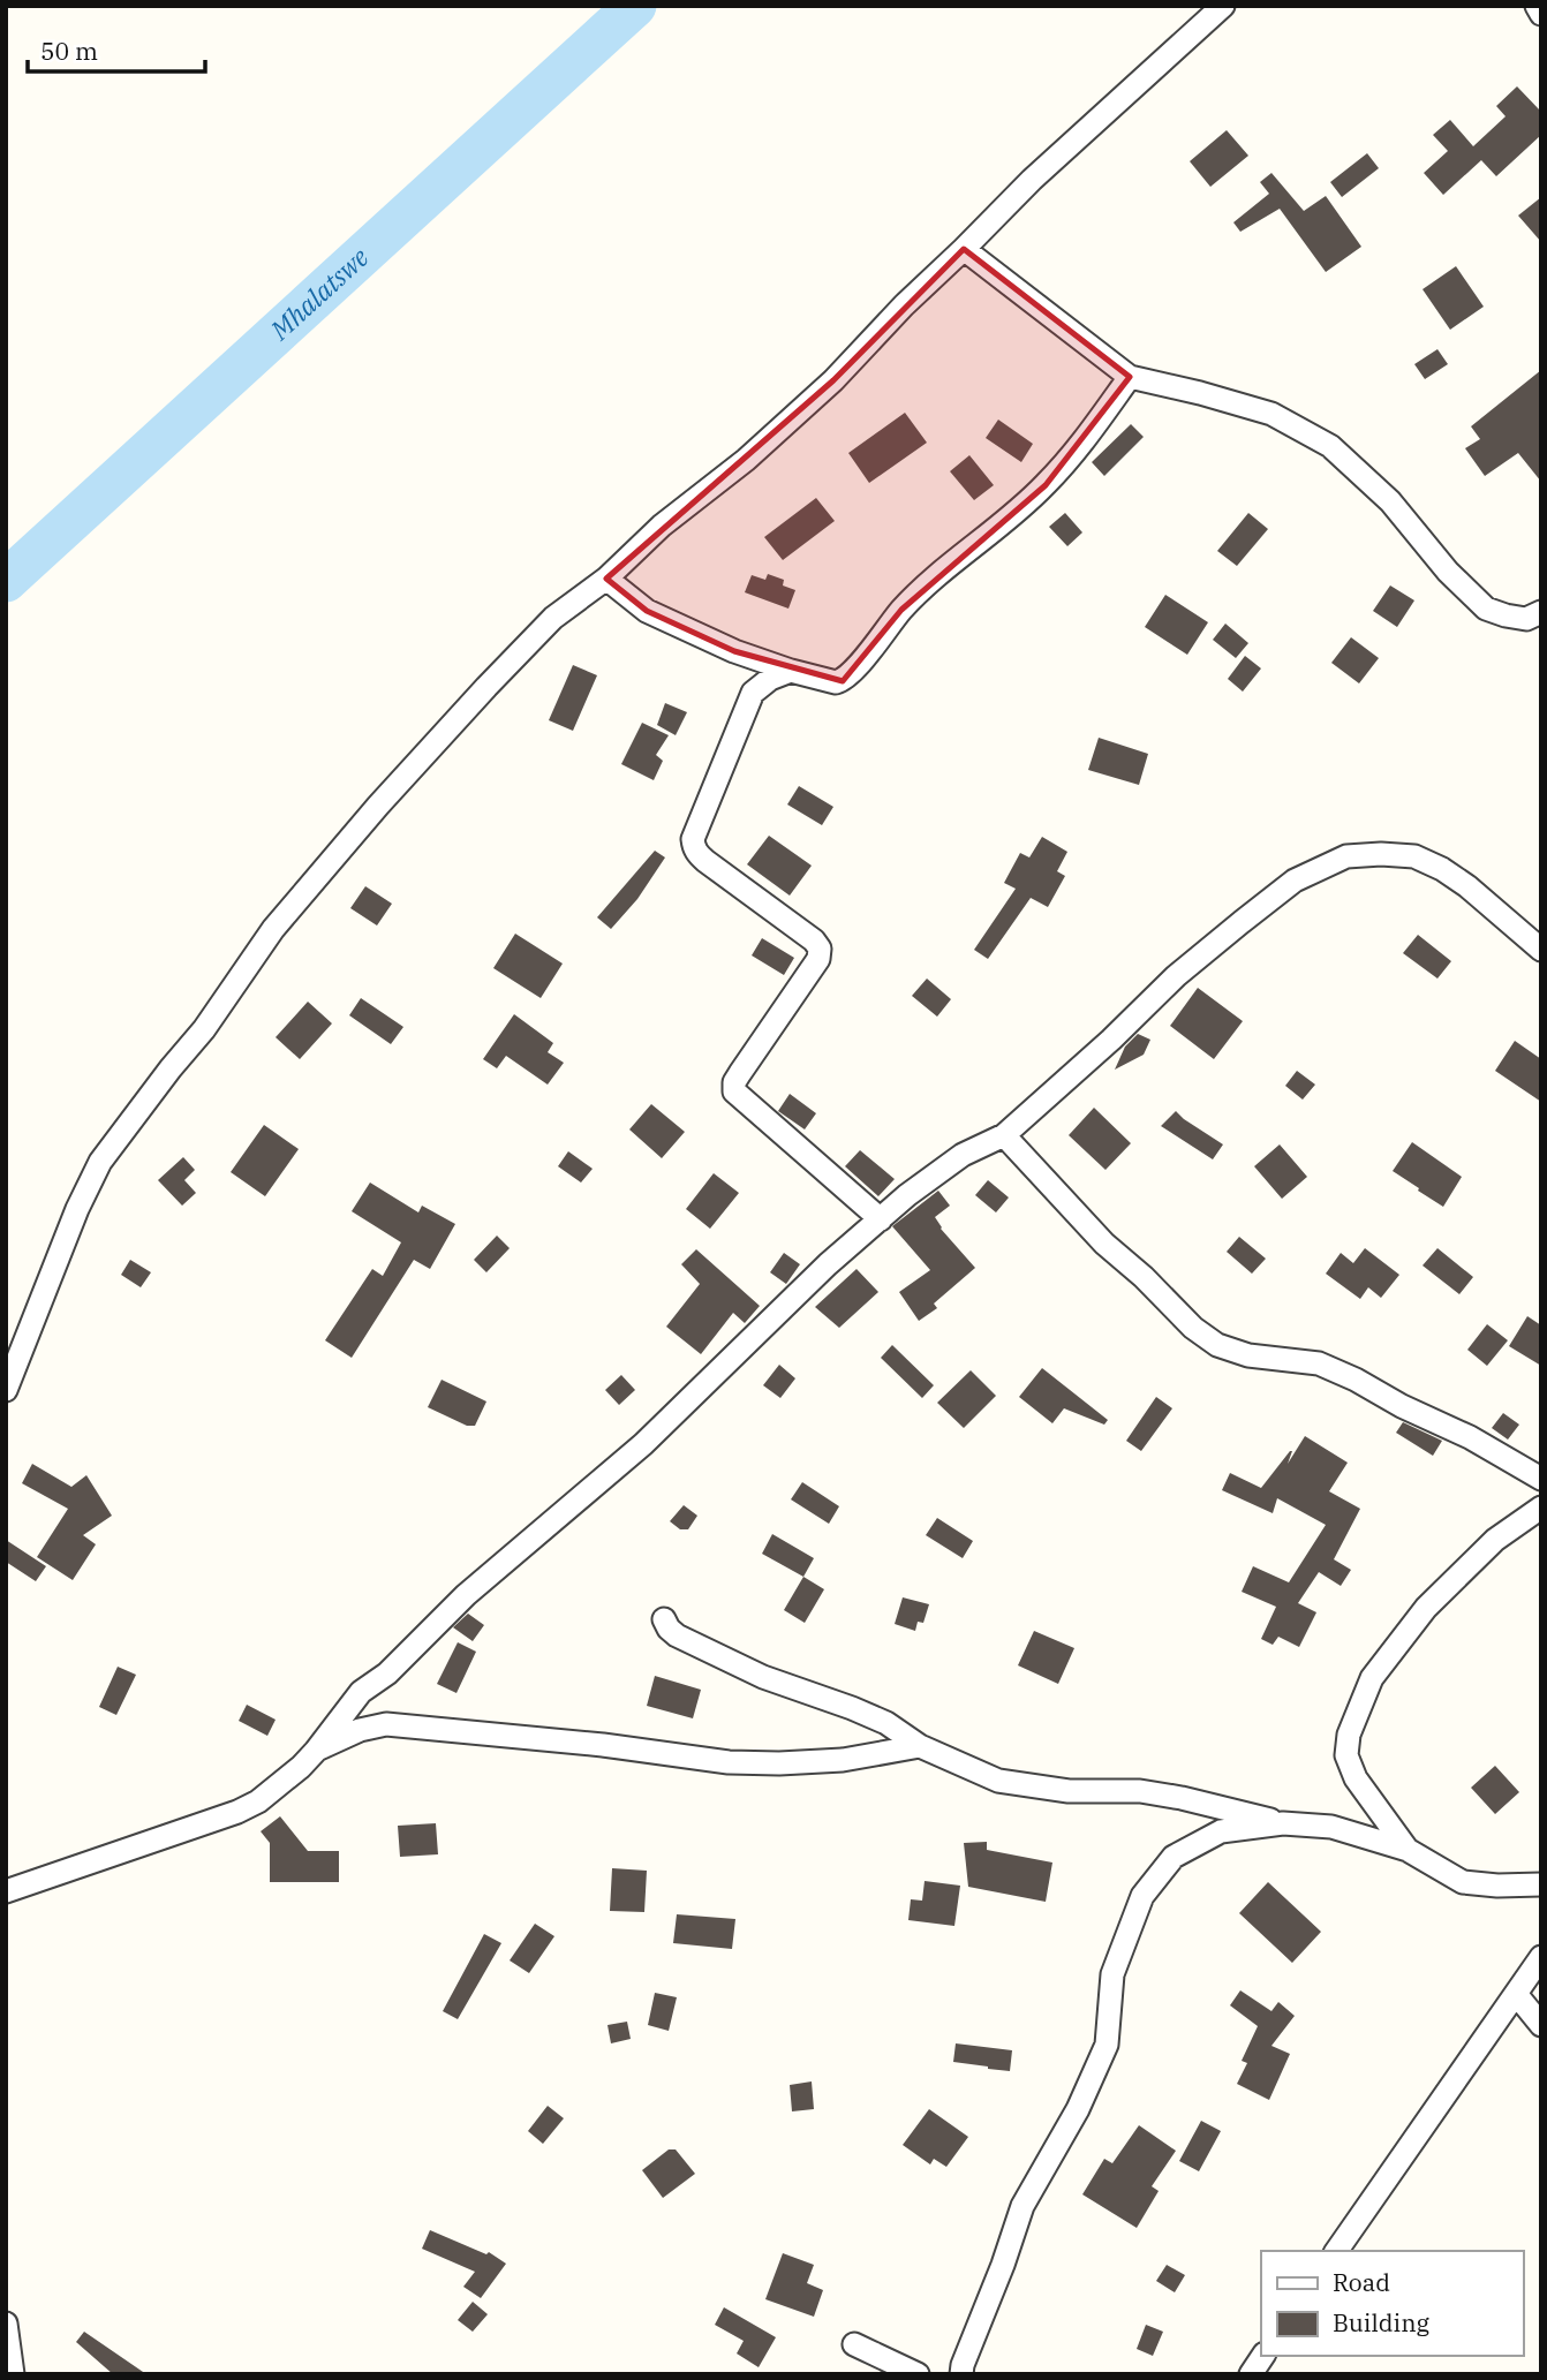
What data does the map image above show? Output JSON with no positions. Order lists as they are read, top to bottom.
{
  "water": ["Mhalatswe"],
  "legend": ["Road", "Building"],
  "scale_bar": "50 m"
}
